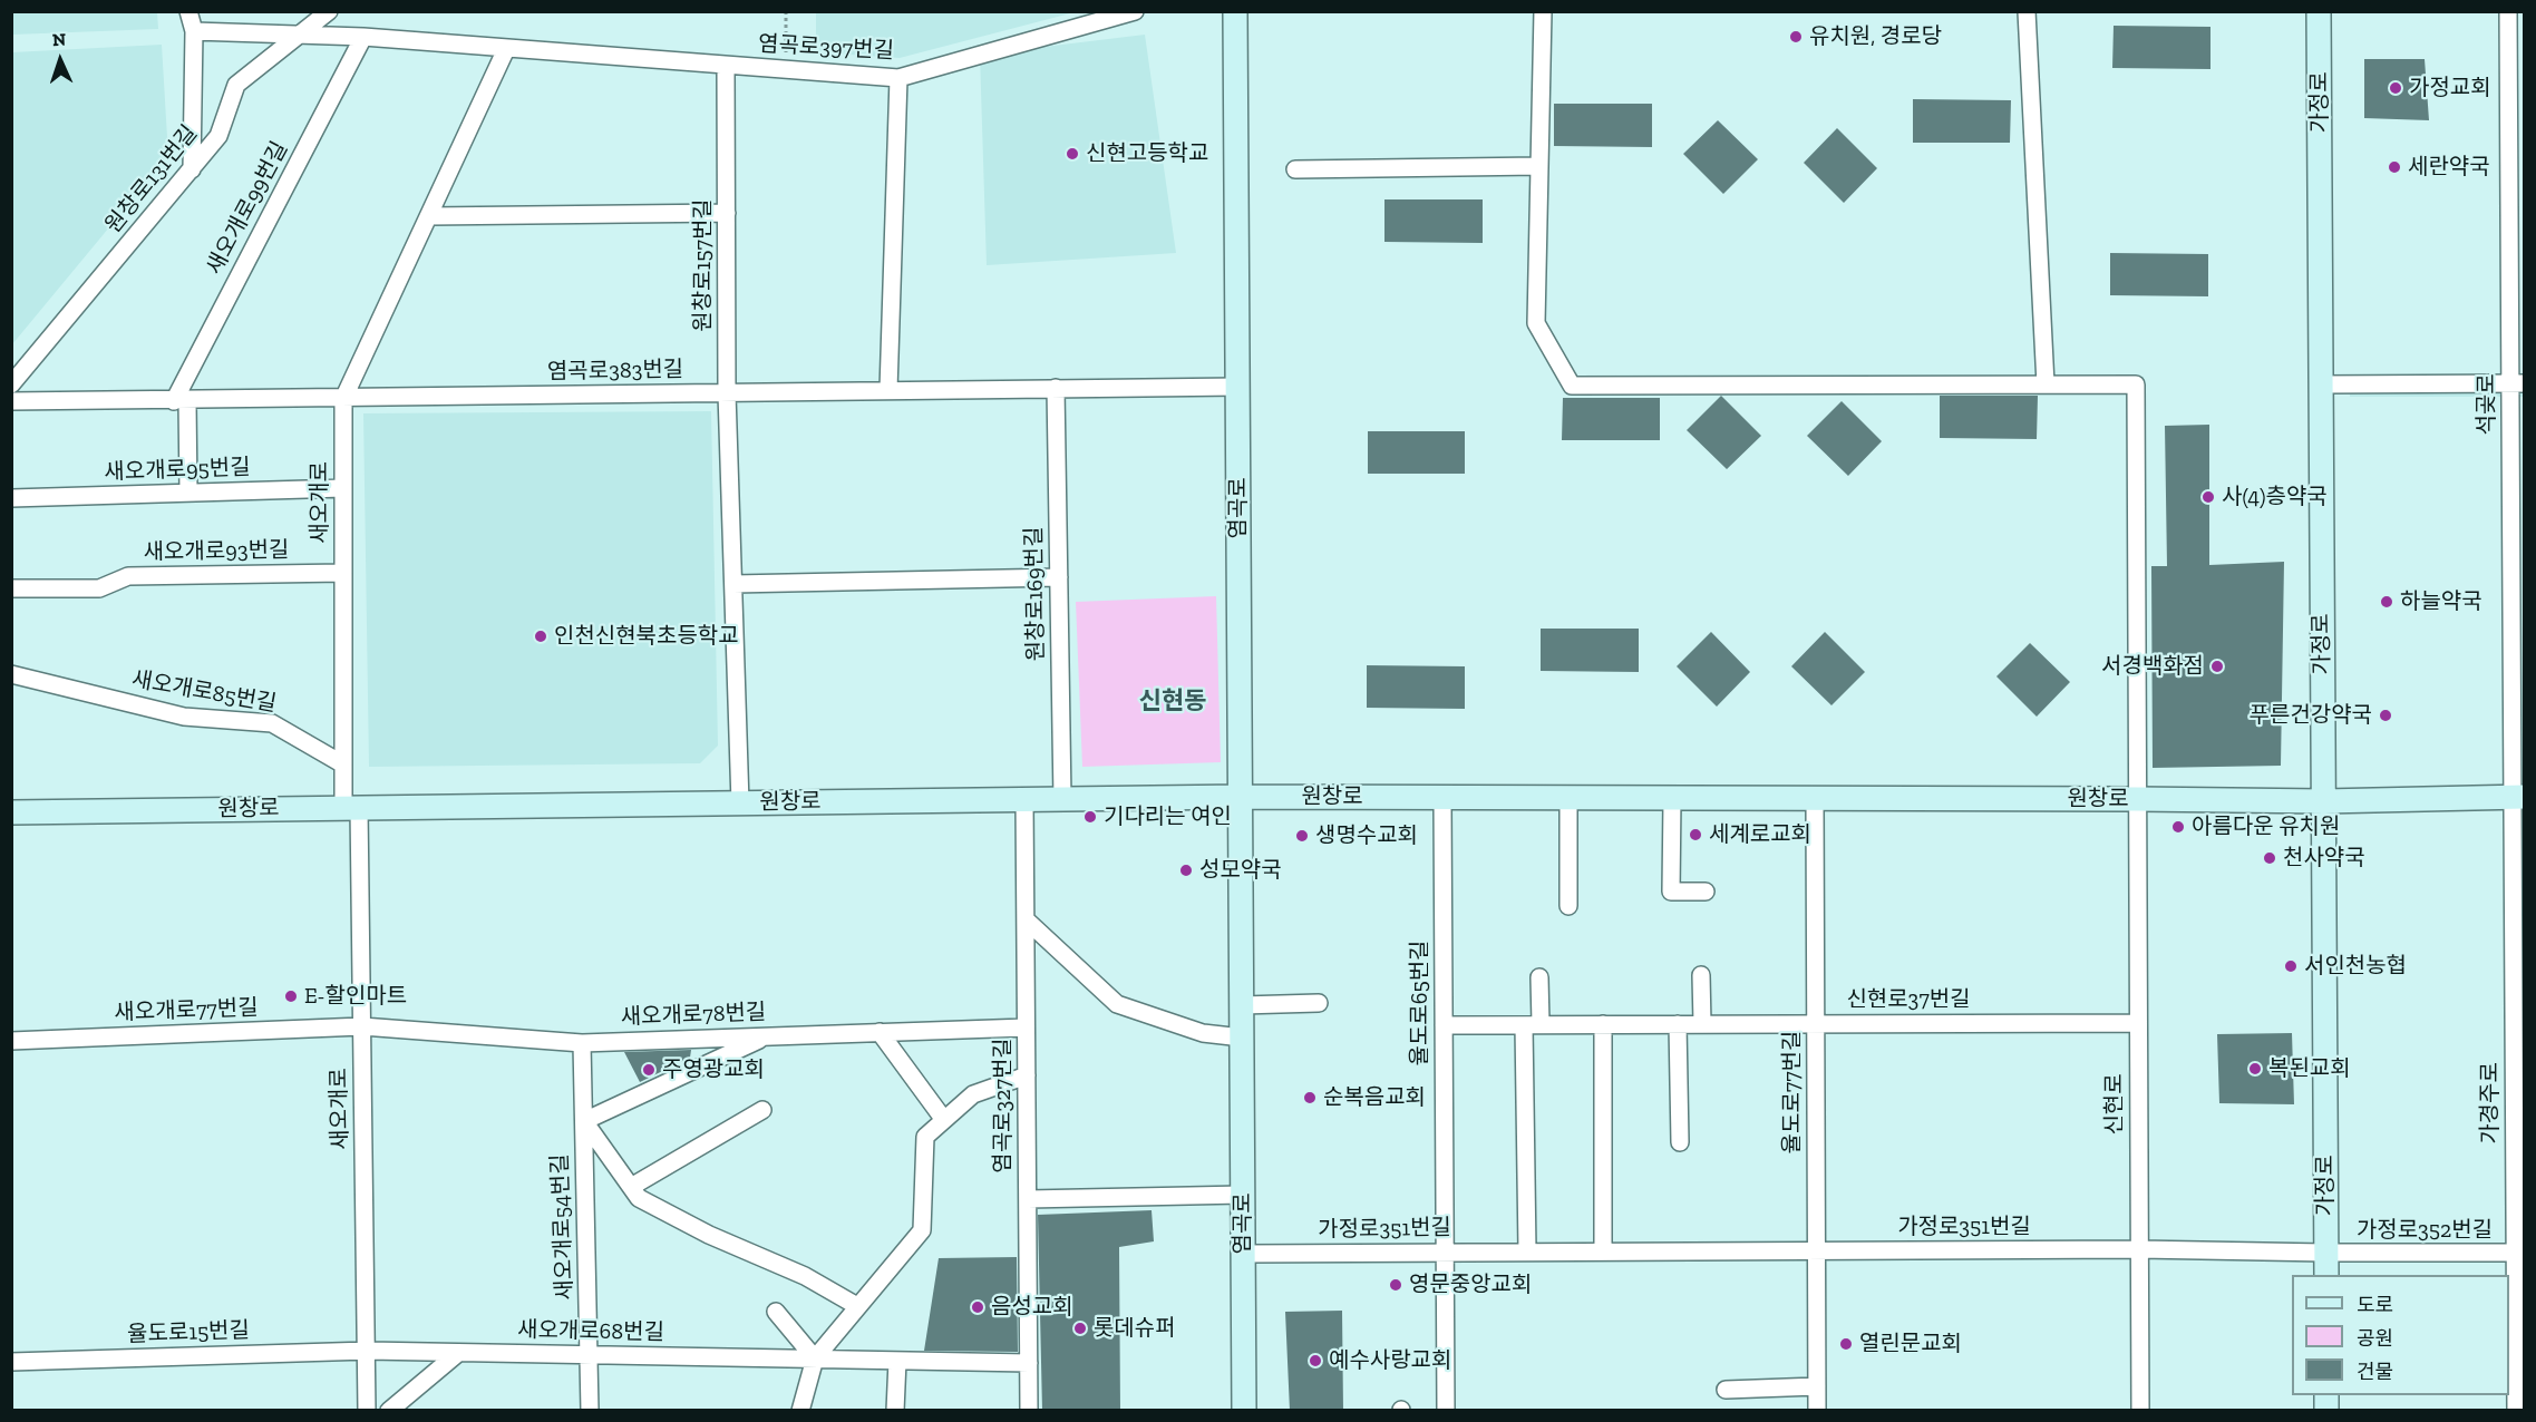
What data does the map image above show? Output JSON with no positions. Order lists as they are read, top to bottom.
{
  "streets": {
    "street": [
      "염곡로397번길",
      "가정로",
      "원창로131번길",
      "새오개로99번길",
      "원창로157번길",
      "염곡로383번길",
      "석곶로",
      "새오개로95번길",
      "새오개로",
      "염곡로",
      "새오개로93번길",
      "원창로169번길",
      "새오개로85번길",
      "원창로",
      "신현로37번길",
      "율도로65번길",
      "새오개로77번길",
      "새오개로78번길",
      "율도로77번길",
      "가경주로",
      "신현로",
      "염곡로327번길",
      "새오개로54번길",
      "가정로351번길",
      "가정로352번길",
      "새오개로68번길",
      "율도로15번길"
    ]
  },
  "crossings": [
    ["염곡로397번길", "원창로131번길"],
    ["염곡로397번길", "새오개로99번길"],
    ["염곡로397번길", "원창로157번길"],
    ["염곡로397번길", "새오개로"],
    ["가정로", "원창로"],
    ["가정로", "가정로351번길"],
    ["가정로", "가정로352번길"],
    ["원창로157번길", "염곡로383번길"],
    ["원창로157번길", "원창로"],
    ["염곡로383번길", "새오개로"],
    ["염곡로383번길", "염곡로"],
    ["염곡로383번길", "원창로169번길"],
    ["석곶로", "원창로"],
    ["석곶로", "가경주로"],
    ["새오개로95번길", "새오개로"],
    ["새오개로", "새오개로93번길"],
    ["새오개로", "새오개로85번길"],
    ["새오개로", "원창로"],
    ["새오개로", "새오개로77번길"],
    ["새오개로", "새오개로78번길"],
    ["새오개로", "새오개로68번길"],
    ["새오개로", "율도로15번길"],
    ["염곡로", "원창로"],
    ["염곡로", "가정로351번길"],
    ["원창로169번길", "원창로"],
    ["원창로", "율도로65번길"],
    ["원창로", "율도로77번길"],
    ["원창로", "가경주로"],
    ["원창로", "신현로"],
    ["원창로", "염곡로327번길"],
    ["신현로37번길", "율도로65번길"],
    ["신현로37번길", "율도로77번길"],
    ["신현로37번길", "신현로"],
    ["율도로65번길", "가정로351번길"],
    ["새오개로77번길", "새오개로78번길"],
    ["새오개로78번길", "염곡로327번길"],
    ["새오개로78번길", "새오개로54번길"],
    ["율도로77번길", "가정로351번길"],
    ["가경주로", "가정로352번길"],
    ["신현로", "가정로351번길"],
    ["염곡로327번길", "새오개로68번길"],
    ["새오개로54번길", "새오개로68번길"],
    ["가정로351번길", "가정로352번길"],
    ["새오개로68번길", "율도로15번길"]
  ],
  "districts": ["신현동"],
  "places": [
    "유치원, 경로당",
    "가정교회",
    "신현고등학교",
    "세란약국",
    "사(4)층약국",
    "하늘약국",
    "인천신현북초등학교",
    "서경백화점",
    "푸른건강약국",
    "기다리는 여인",
    "아름다운 유치원",
    "세계로교회",
    "생명수교회",
    "천사약국",
    "성모약국",
    "서인천농협",
    "E-할인마트",
    "복된교회",
    "주영광교회",
    "순복음교회",
    "영문중앙교회",
    "음성교회",
    "롯데슈퍼",
    "열린문교회",
    "예수사랑교회"
  ],
  "legend": ["도로", "공원", "건물"],
  "north": "top"
}
